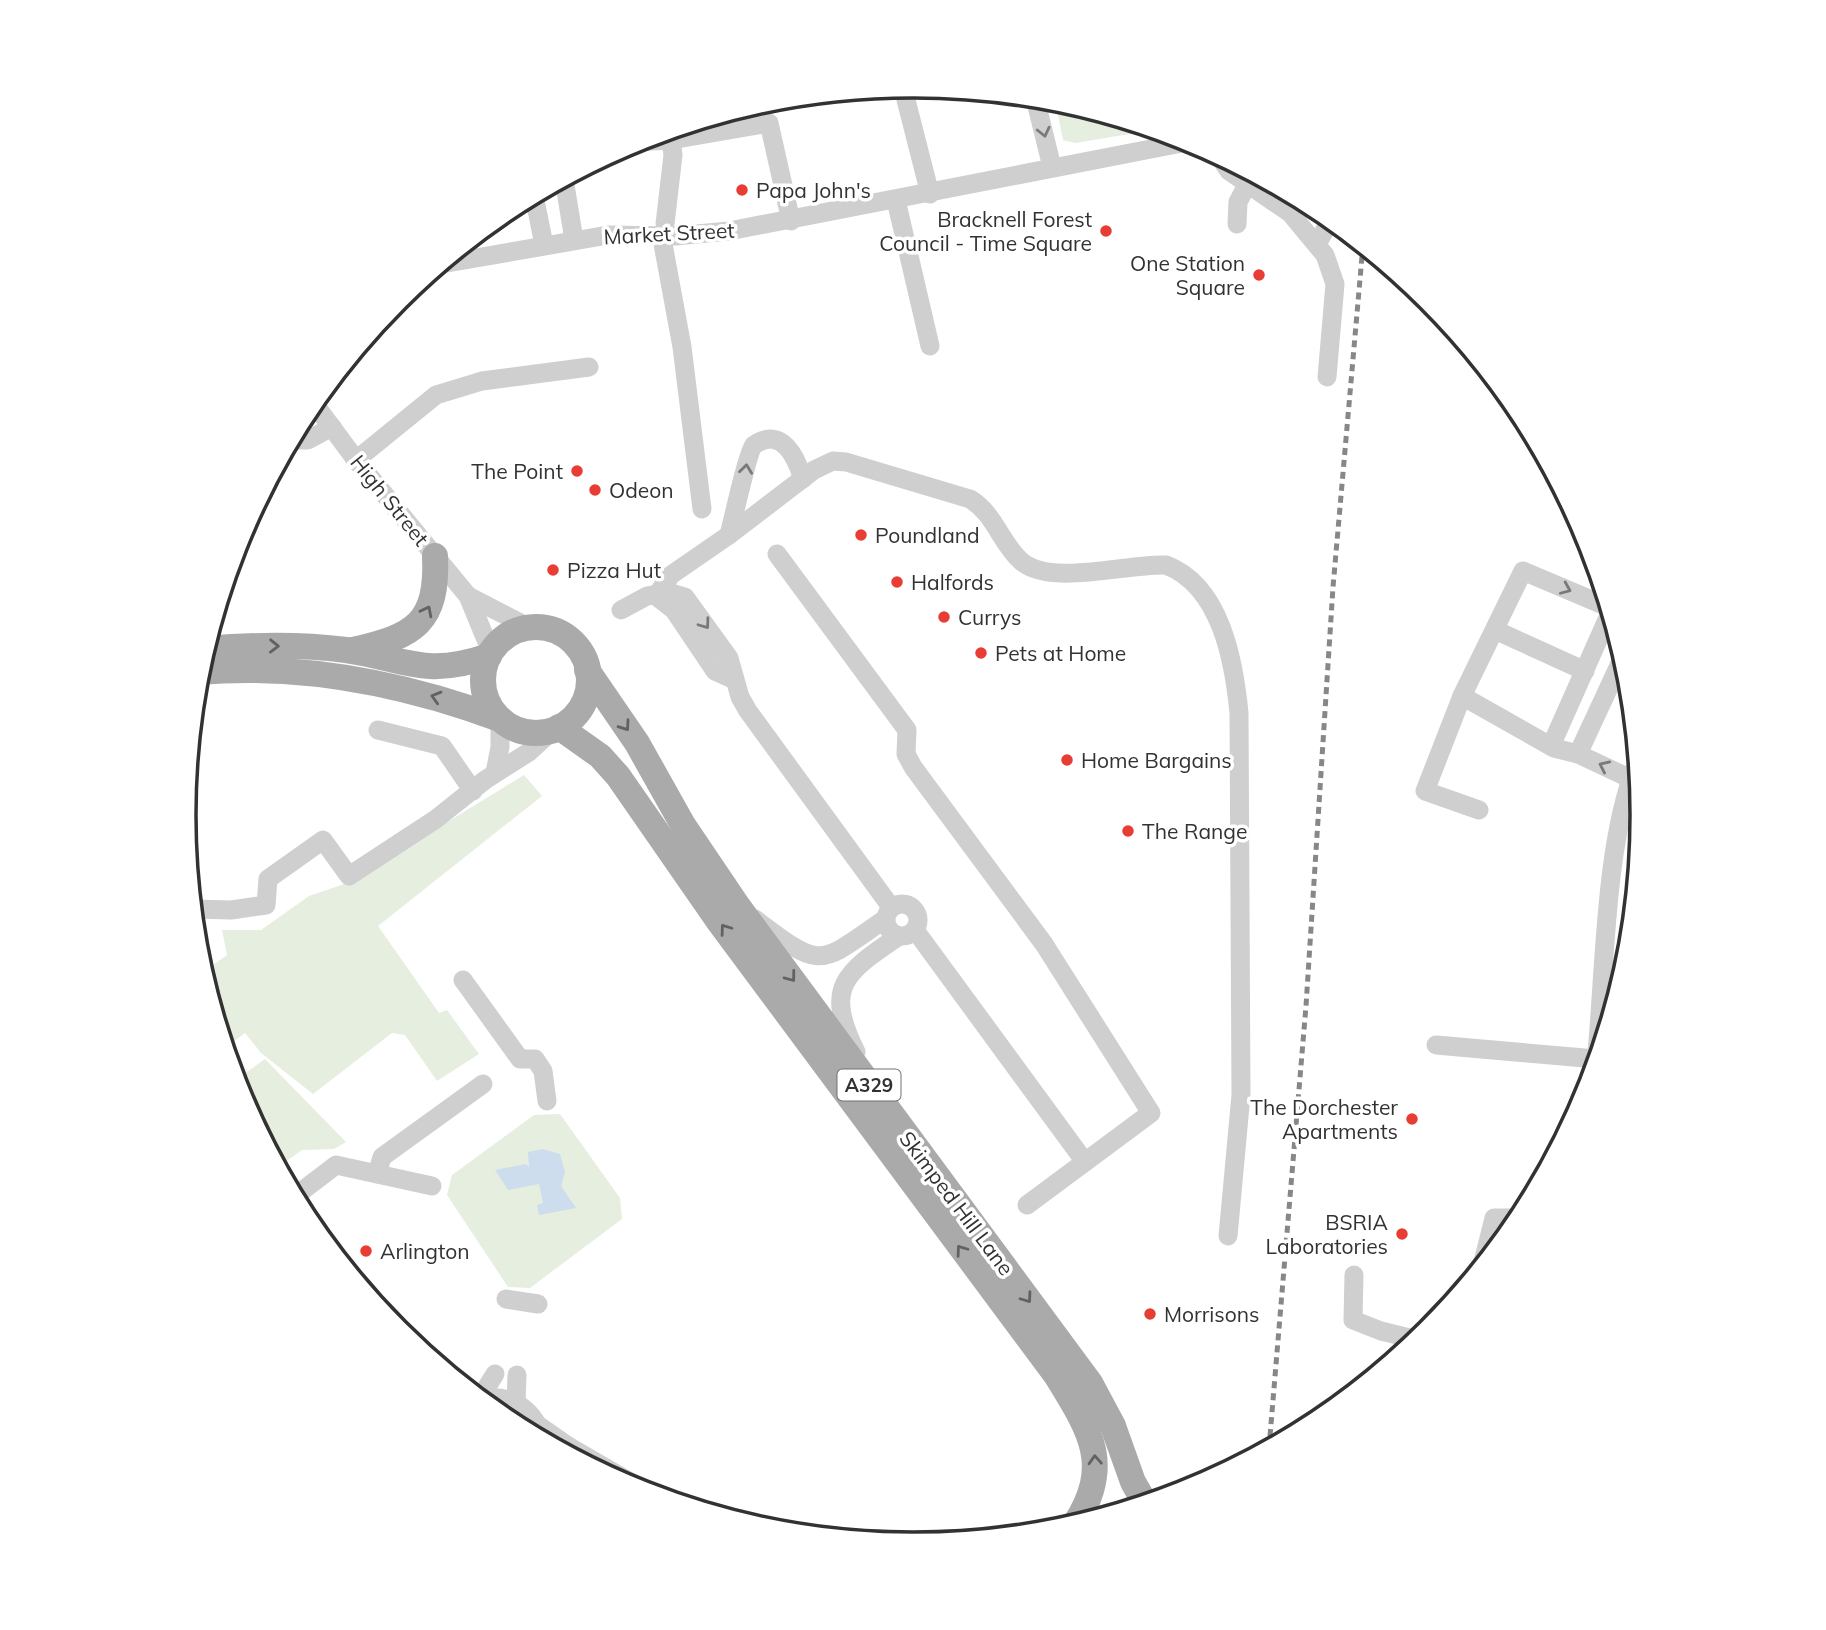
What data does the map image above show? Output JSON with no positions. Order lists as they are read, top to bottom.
{
  "streets": {
    "main road": ["A329", "Skimped Hill Lane"],
    "street": ["Market Street", "High Street"]
  },
  "crossings": [
    ["High Street", "Skimped Hill Lane"]
  ],
  "places": [
    "Papa John's",
    "Bracknell Forest Council - Time Square",
    "One Station Square",
    "The Point",
    "Odeon",
    "Poundland",
    "Pizza Hut",
    "Halfords",
    "Currys",
    "Pets at Home",
    "Home Bargains",
    "The Range",
    "The Dorchester Apartments",
    "BSRIA Laboratories",
    "Arlington",
    "Morrisons"
  ]
}
